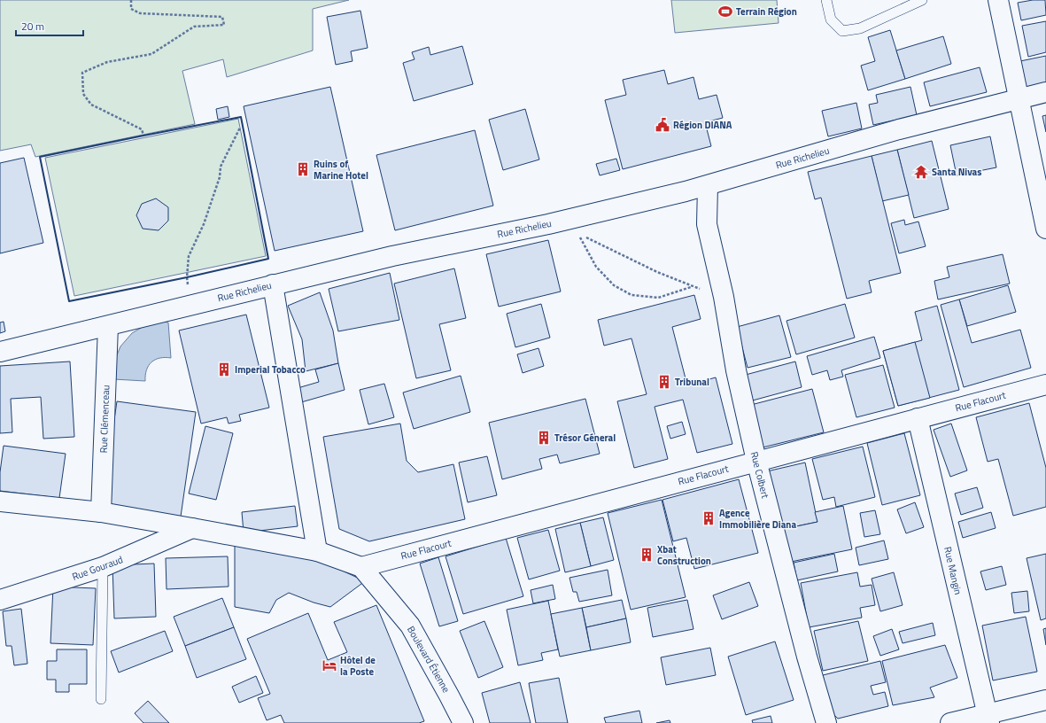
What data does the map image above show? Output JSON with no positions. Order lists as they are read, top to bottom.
{
  "streets": {
    "street": [
      "Rue Richelieu",
      "Rue Flacourt",
      "Rue Clémenceau",
      "Rue Colbert",
      "Rue Gouraud",
      "Rue Mangin",
      "Boulevard Étienne"
    ]
  },
  "crossings": [
    ["Rue Richelieu", "Rue Clémenceau"],
    ["Rue Richelieu", "Rue Colbert"],
    ["Rue Flacourt", "Rue Colbert"],
    ["Rue Flacourt", "Rue Mangin"],
    ["Rue Flacourt", "Boulevard Étienne"]
  ],
  "places": {
    "sports": ["Terrain Région"],
    "public building": ["Région DIANA"],
    "building": [
      "Ruins of Marine Hotel",
      "Imperial Tobacco",
      "Tribunal",
      "Trésor Géneral",
      "Agence Immobilière Diana",
      "Xbat Construction"
    ],
    "temple": ["Santa Nivas"],
    "hotel": ["Hôtel de la Poste"]
  },
  "scale_bar": "20 m"
}
